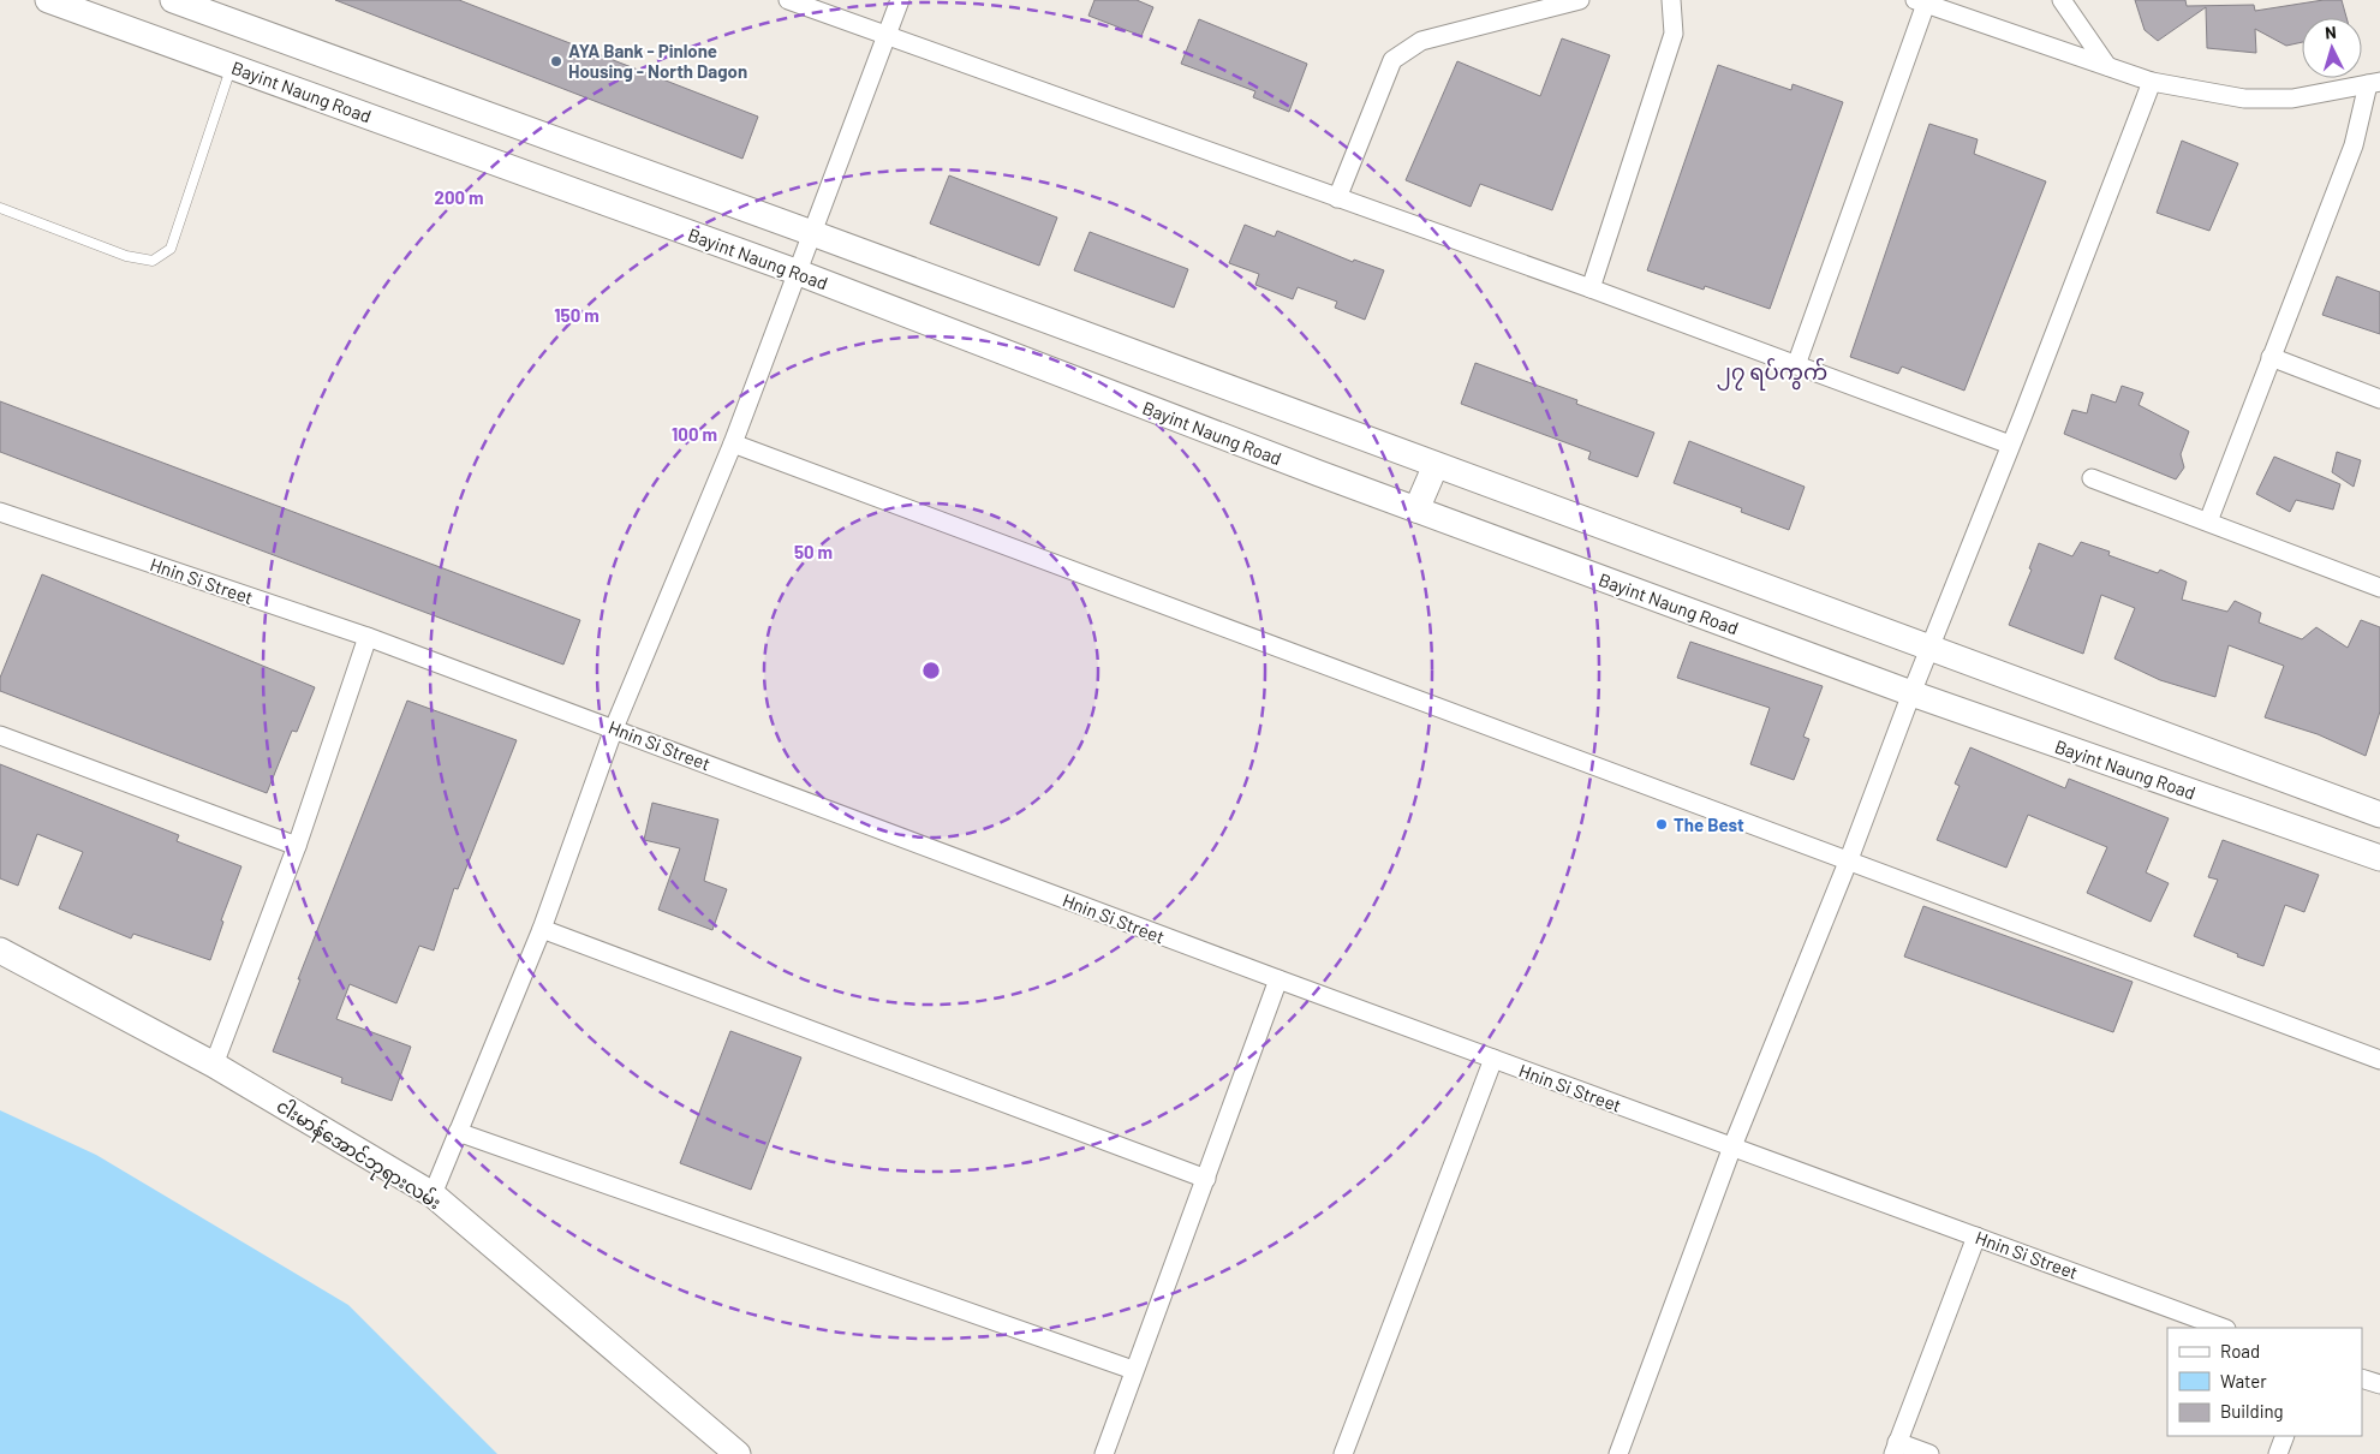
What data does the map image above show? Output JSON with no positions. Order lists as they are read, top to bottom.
{
  "streets": {
    "main road": ["Bayint Naung Road", "ငါးမာန်အောင်ဘုရားလမ်း"],
    "street": ["Hnin Si Street"]
  },
  "districts": ["၂၇ ရပ်ကွက်"],
  "places": ["AYA Bank - Pinlone Housing - North Dagon", "The Best"],
  "legend": ["Road", "Water", "Building"],
  "north": "top",
  "rings": [
    "200 m",
    "150 m",
    "100 m",
    "50 m"
  ]
}
